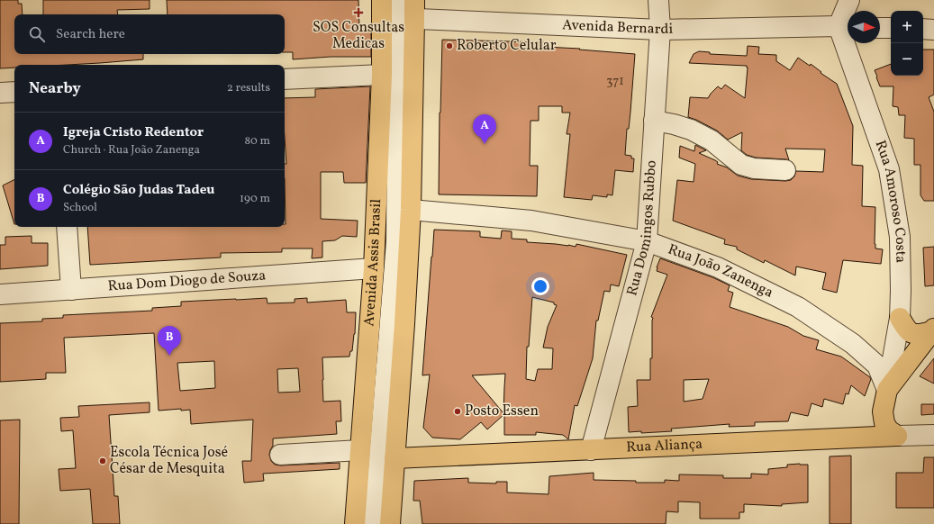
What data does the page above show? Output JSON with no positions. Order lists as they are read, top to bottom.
{
  "streets": {
    "main road": ["Rua Amoroso Costa", "Avenida Assis Brasil", "Rua Aliança"],
    "street": [
      "Avenida Bernardi",
      "Rua Domingos Rubbo",
      "Rua João Zanenga",
      "Rua Dom Diogo de Souza"
    ]
  },
  "crossings": [
    ["Avenida Bernardi", "Rua Amoroso Costa"],
    ["Avenida Bernardi", "Rua Domingos Rubbo"],
    ["Avenida Bernardi", "Avenida Assis Brasil"],
    ["Rua Amoroso Costa", "Rua João Zanenga"],
    ["Rua Amoroso Costa", "Rua Aliança"],
    ["Rua Domingos Rubbo", "Rua João Zanenga"],
    ["Rua Domingos Rubbo", "Rua Aliança"],
    ["Avenida Assis Brasil", "Rua Dom Diogo de Souza"]
  ],
  "places": {
    "health": ["SOS Consultas Medicas"],
    "other": ["Roberto Celular", "Posto Essen", "Escola Técnica José César de Mesquita"]
  },
  "house_numbers": ["371"],
  "north": "right",
  "page": {
    "map_buttons": ["+", "−"],
    "search": "Search here",
    "heading": ["Nearby", "2 results"],
    "list": [
      {
        "mark": "A",
        "name": "Igreja Cristo Redentor",
        "note": "Church · Rua João Zanenga",
        "value": "80 m"
      },
      {
        "mark": "B",
        "name": "Colégio São Judas Tadeu",
        "note": "School",
        "value": "190 m"
      }
    ],
    "pins": ["A", "B"]
  }
}
